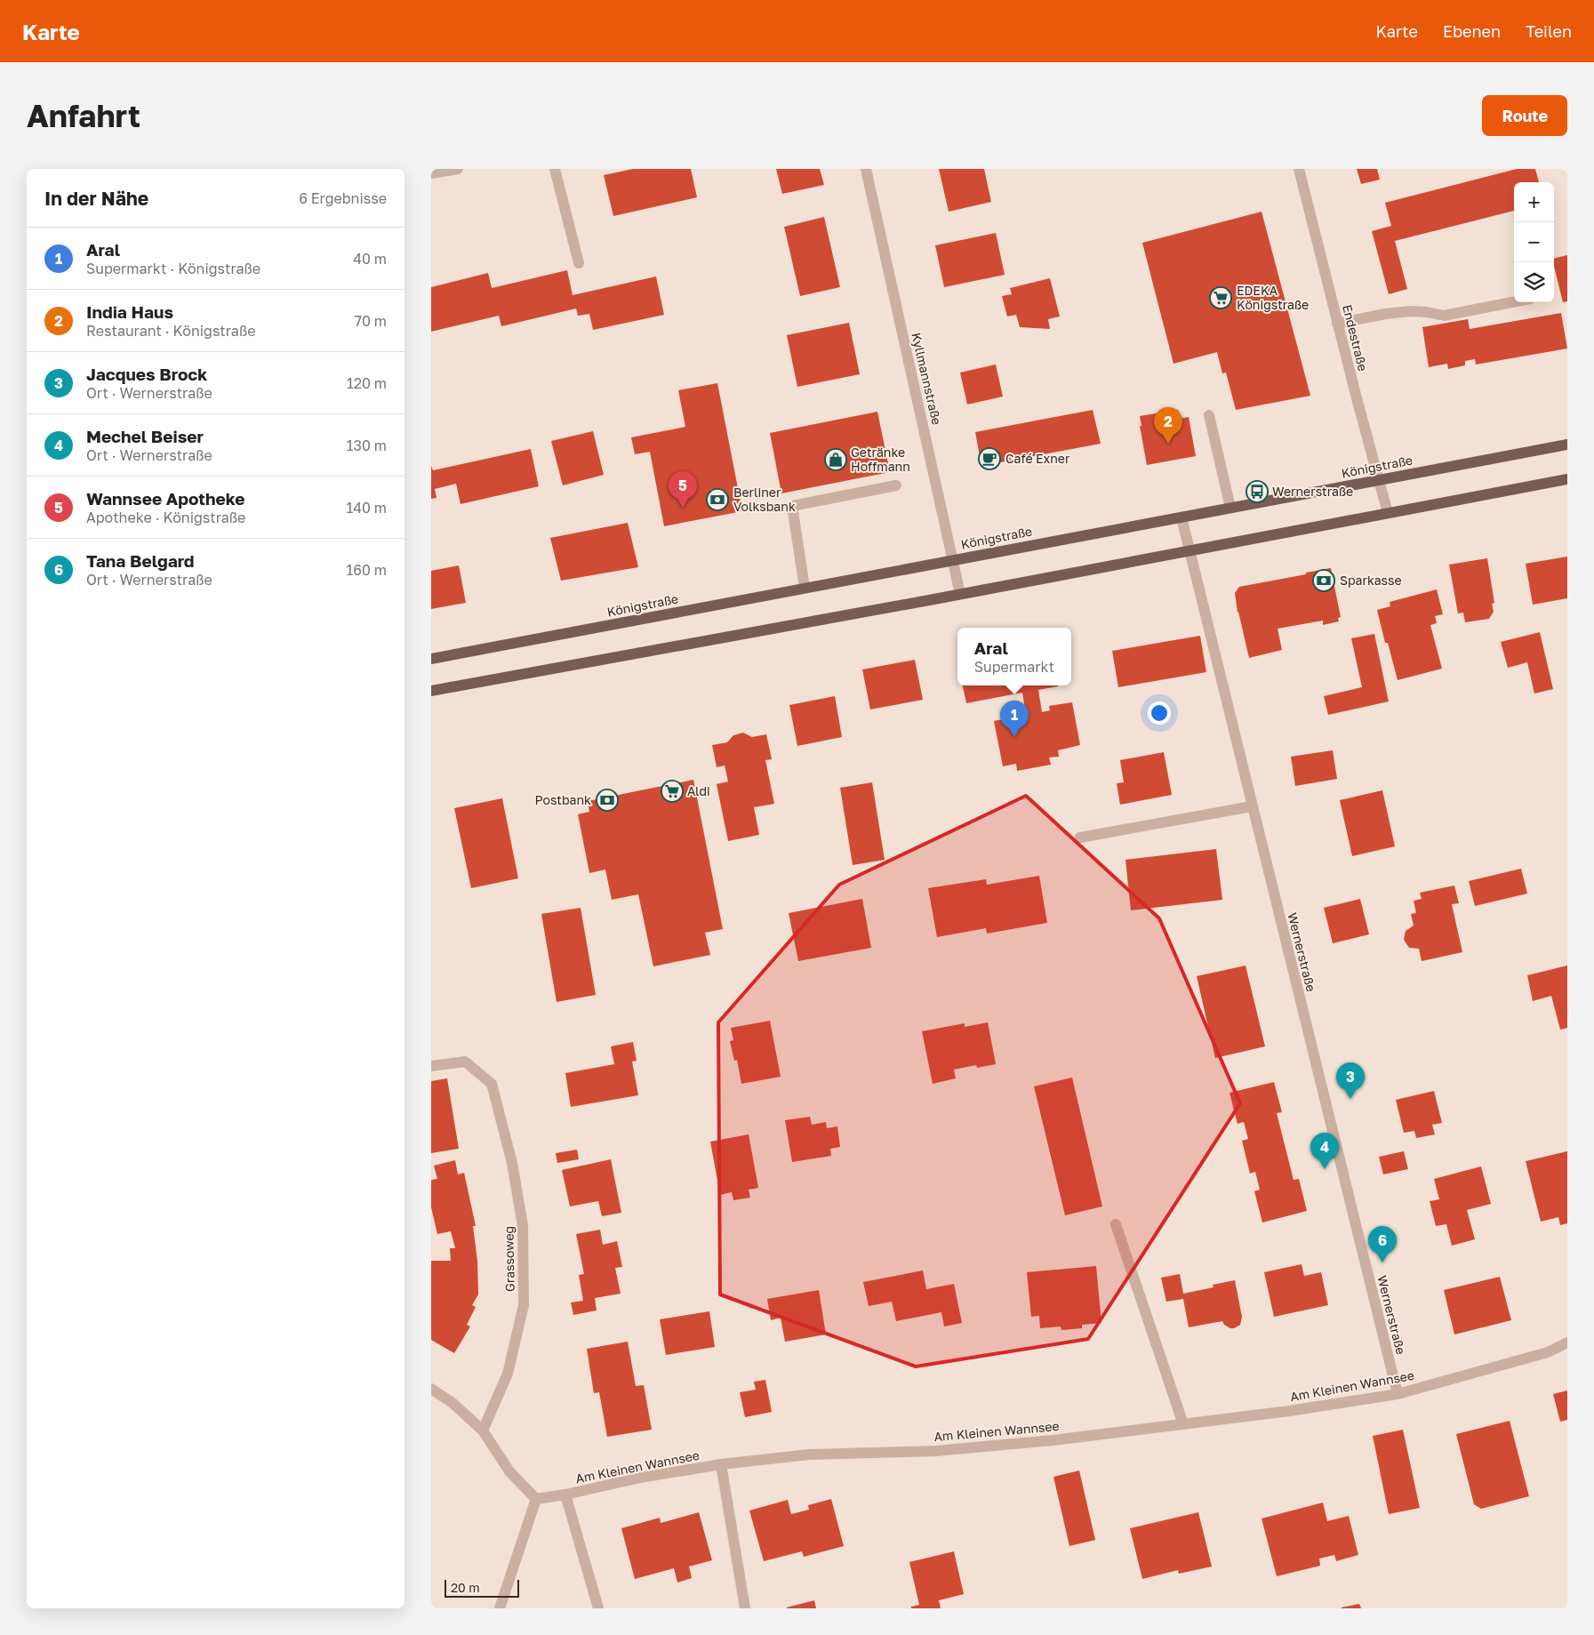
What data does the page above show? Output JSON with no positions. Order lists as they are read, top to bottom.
{
  "streets": {
    "main road": ["Königstraße"],
    "street": [
      "Endestraße",
      "Kyllmannstraße",
      "Wernerstraße",
      "Grassoweg",
      "Am Kleinen Wannsee"
    ]
  },
  "crossings": [
    ["Endestraße", "Königstraße"],
    ["Kyllmannstraße", "Königstraße"],
    ["Königstraße", "Wernerstraße"],
    ["Wernerstraße", "Am Kleinen Wannsee"]
  ],
  "places": {
    "supermarket": ["EDEKA Königstraße", "Aldi"],
    "cafe": ["Café Exner"],
    "shop": ["Getränke Hoffmann"],
    "bus stop": ["Wernerstraße"],
    "bank": ["Berliner Volksbank", "Sparkasse", "Postbank"]
  },
  "scale_bar": "20 m",
  "page": {
    "header": "Karte",
    "nav": ["Karte", "Ebenen", "Teilen"],
    "buttons": "Route",
    "title": "Anfahrt",
    "heading": ["In der Nähe", "6 Ergebnisse"],
    "map_buttons": ["+", "−"],
    "list": [
      {
        "mark": "1",
        "name": "Aral",
        "note": "Supermarkt · Königstraße",
        "value": "40 m"
      },
      {
        "mark": "2",
        "name": "India Haus",
        "note": "Restaurant · Königstraße",
        "value": "70 m"
      },
      {
        "mark": "3",
        "name": "Jacques Brock",
        "note": "Ort · Wernerstraße",
        "value": "120 m"
      },
      {
        "mark": "4",
        "name": "Mechel Beiser",
        "note": "Ort · Wernerstraße",
        "value": "130 m"
      },
      {
        "mark": "5",
        "name": "Wannsee Apotheke",
        "note": "Apotheke · Königstraße",
        "value": "140 m"
      },
      {
        "mark": "6",
        "name": "Tana Belgard",
        "note": "Ort · Wernerstraße",
        "value": "160 m"
      }
    ],
    "pins": [
      "2",
      "5",
      "1",
      "3",
      "4",
      "6"
    ],
    "popup": ["Aral", "Supermarkt"],
    "scale": "20 m"
  }
}
